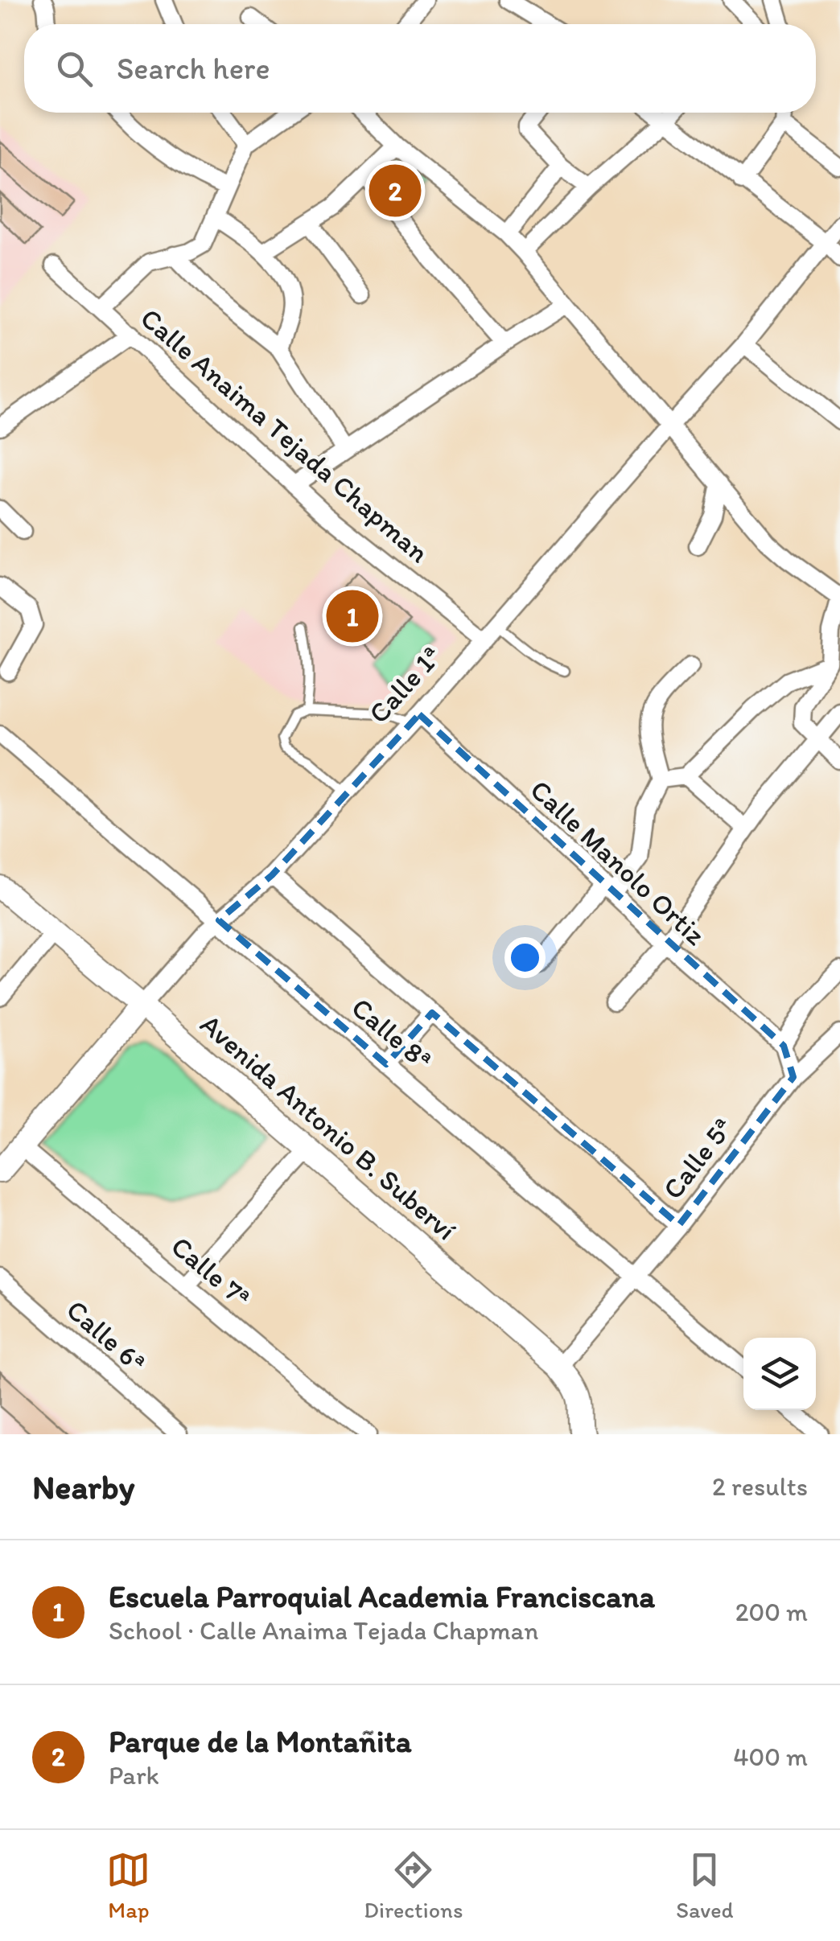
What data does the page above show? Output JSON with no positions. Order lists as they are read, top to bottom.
{
  "streets": {
    "main road": ["Calle 1ª", "Avenida Antonio B. Suberví"],
    "street": [
      "Calle Anaima Tejada Chapman",
      "Calle Manolo Ortiz",
      "Calle 8ª",
      "Calle 5ª",
      "Calle 7ª",
      "Calle 6ª"
    ]
  },
  "crossings": [
    ["Calle Anaima Tejada Chapman", "Calle 1ª"],
    ["Calle 1ª", "Calle Manolo Ortiz"],
    ["Calle 1ª", "Calle 8ª"],
    ["Calle 1ª", "Avenida Antonio B. Suberví"],
    ["Calle 1ª", "Calle 7ª"],
    ["Calle 8ª", "Calle 5ª"],
    ["Avenida Antonio B. Suberví", "Calle 5ª"]
  ],
  "page": {
    "search": "Search here",
    "pins": ["2", "1"],
    "heading": ["Nearby", "2 results"],
    "list": [
      {
        "mark": "1",
        "name": "Escuela Parroquial Academia Franciscana",
        "note": "School · Calle Anaima Tejada Chapman",
        "value": "200 m"
      },
      {
        "mark": "2",
        "name": "Parque de la Montañita",
        "note": "Park",
        "value": "400 m"
      }
    ],
    "nav": ["Map", "Directions", "Saved"]
  }
}
